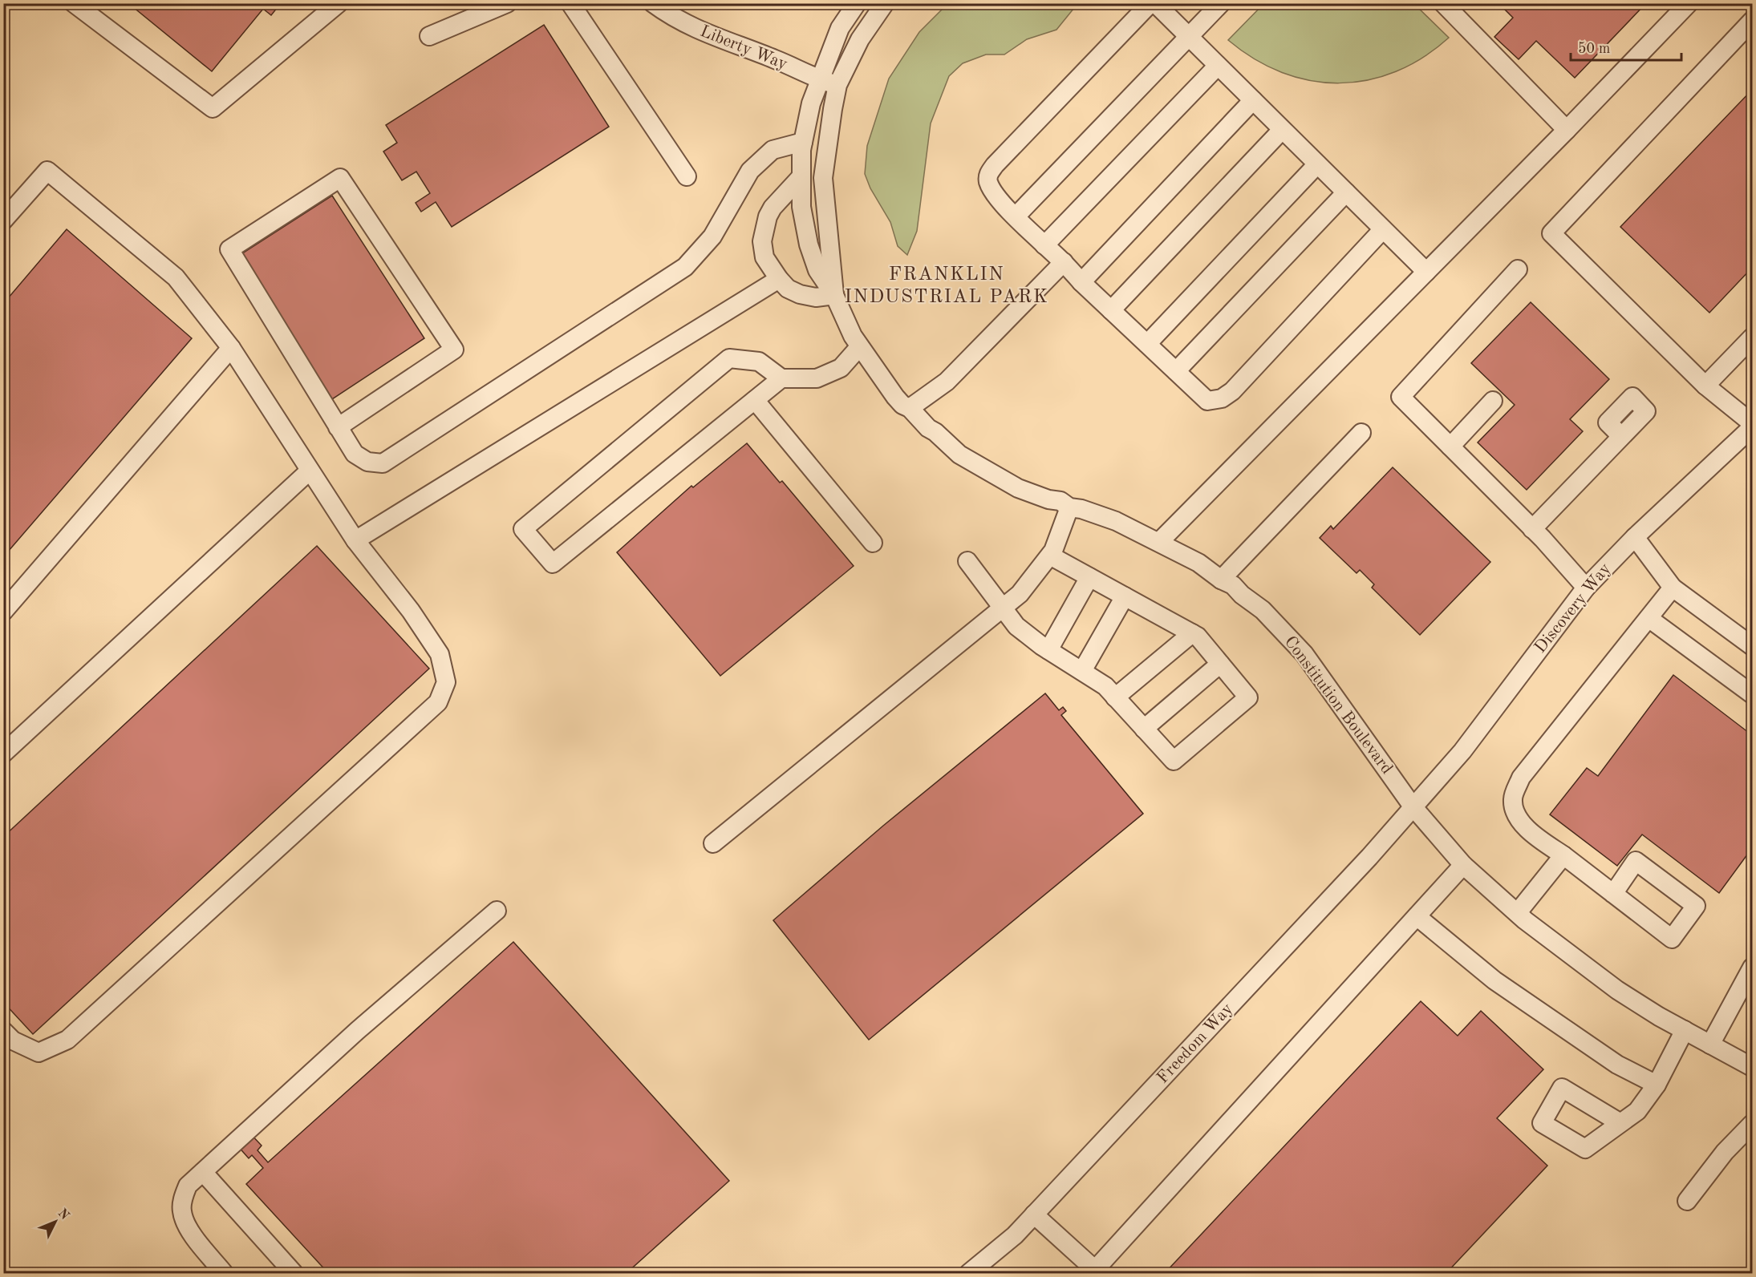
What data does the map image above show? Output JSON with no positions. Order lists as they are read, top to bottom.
{
  "streets": {
    "street": [
      "Liberty Way",
      "Discovery Way",
      "Constitution Boulevard",
      "Freedom Way"
    ]
  },
  "crossings": [
    ["Liberty Way", "Constitution Boulevard"],
    ["Discovery Way", "Constitution Boulevard"],
    ["Discovery Way", "Freedom Way"],
    ["Constitution Boulevard", "Freedom Way"]
  ],
  "districts": ["FRANKLIN INDUSTRIAL PARK"],
  "scale_bar": "50 m",
  "north": "top right"
}
